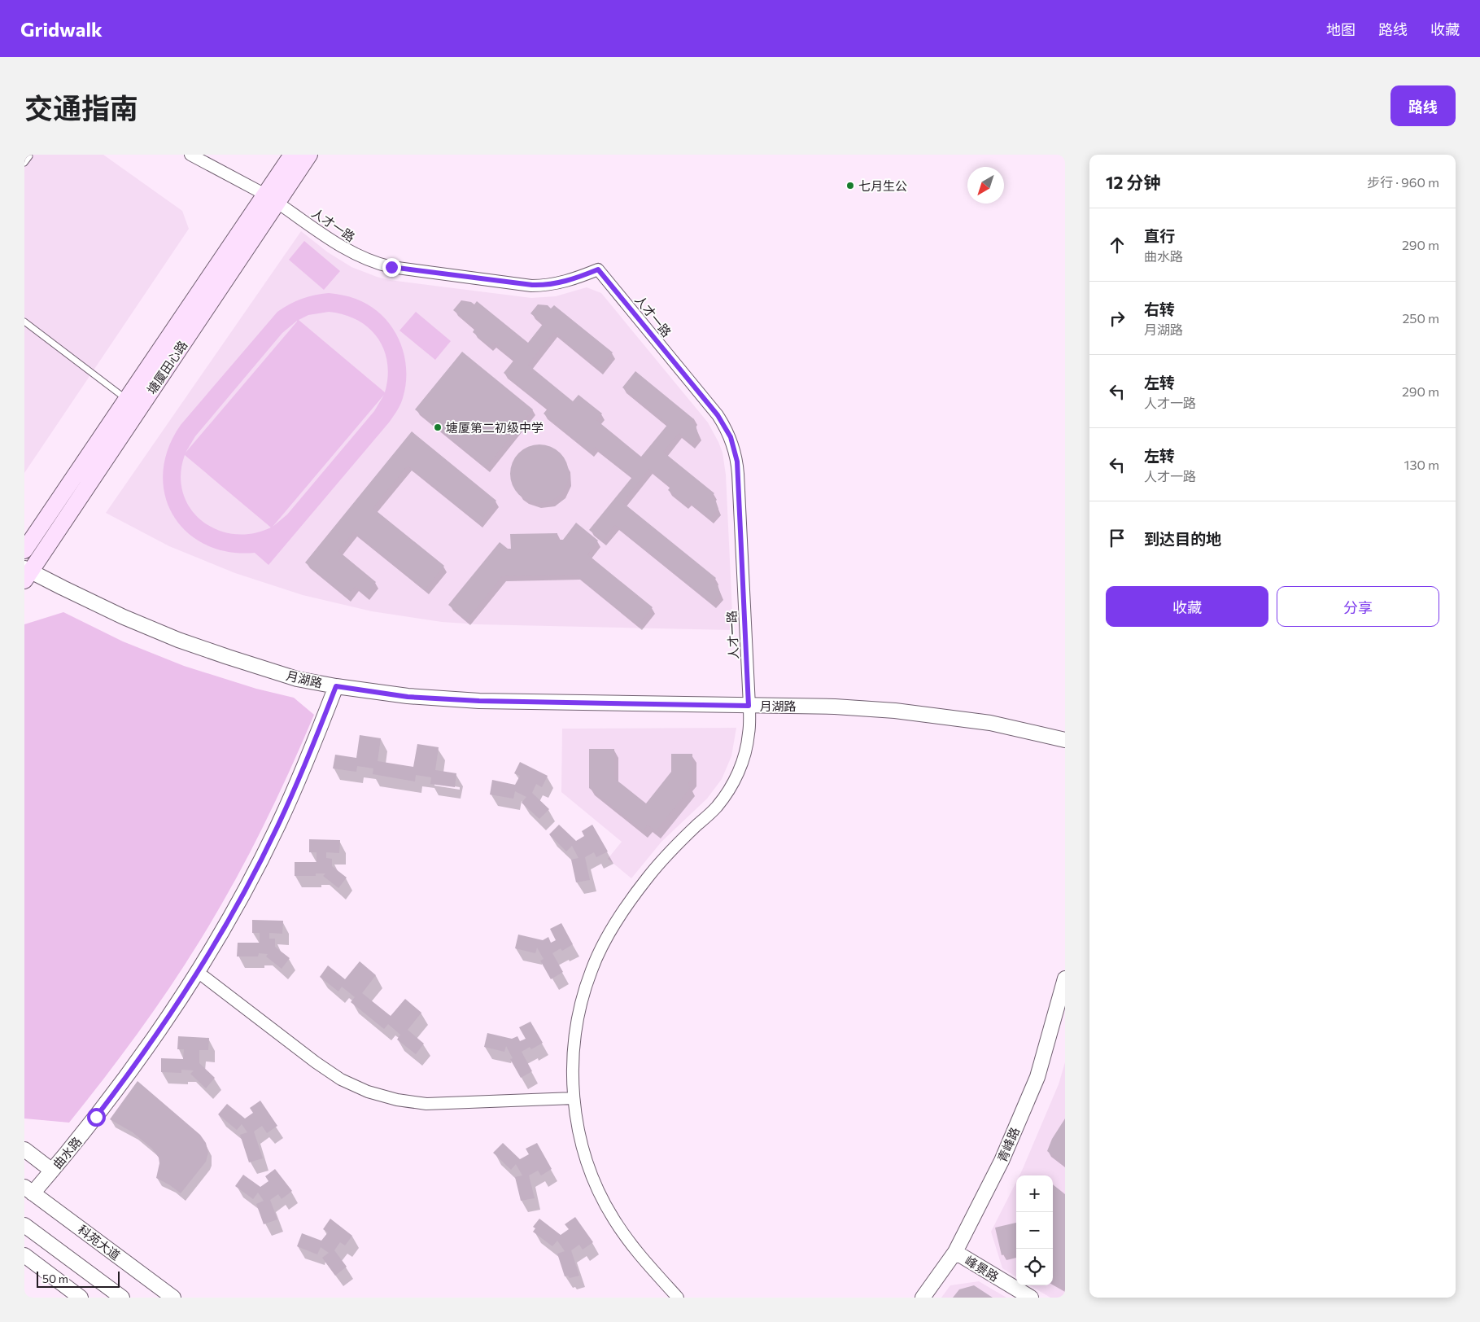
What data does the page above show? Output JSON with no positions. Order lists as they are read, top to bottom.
{
  "streets": {
    "main road": ["塘厦田心路"],
    "street": [
      "人才一路",
      "月湖路",
      "青峰路",
      "曲水路",
      "科苑大道",
      "峰景路"
    ]
  },
  "crossings": [
    ["人才一路", "塘厦田心路"],
    ["人才一路", "月湖路"],
    ["塘厦田心路", "月湖路"],
    ["月湖路", "曲水路"],
    ["青峰路", "峰景路"],
    ["曲水路", "科苑大道"]
  ],
  "places": ["七月生公", "塘厦第二初级中学"],
  "scale_bar": "50 m",
  "north": "bottom left",
  "page": {
    "header": "Gridwalk",
    "nav": ["地图", "路线", "收藏"],
    "title": "交通指南",
    "buttons": [
      "路线",
      ["收藏", "分享"]
    ],
    "heading": ["12 分钟", "步行 · 960 m"],
    "list": [
      ["直行", "曲水路", "290 m"],
      ["右转", "月湖路", "250 m"],
      ["左转", "人才一路", "290 m"],
      ["左转", "人才一路", "130 m"],
      "到达目的地"
    ],
    "map_buttons": ["+", "−"],
    "scale": "50 m"
  }
}
